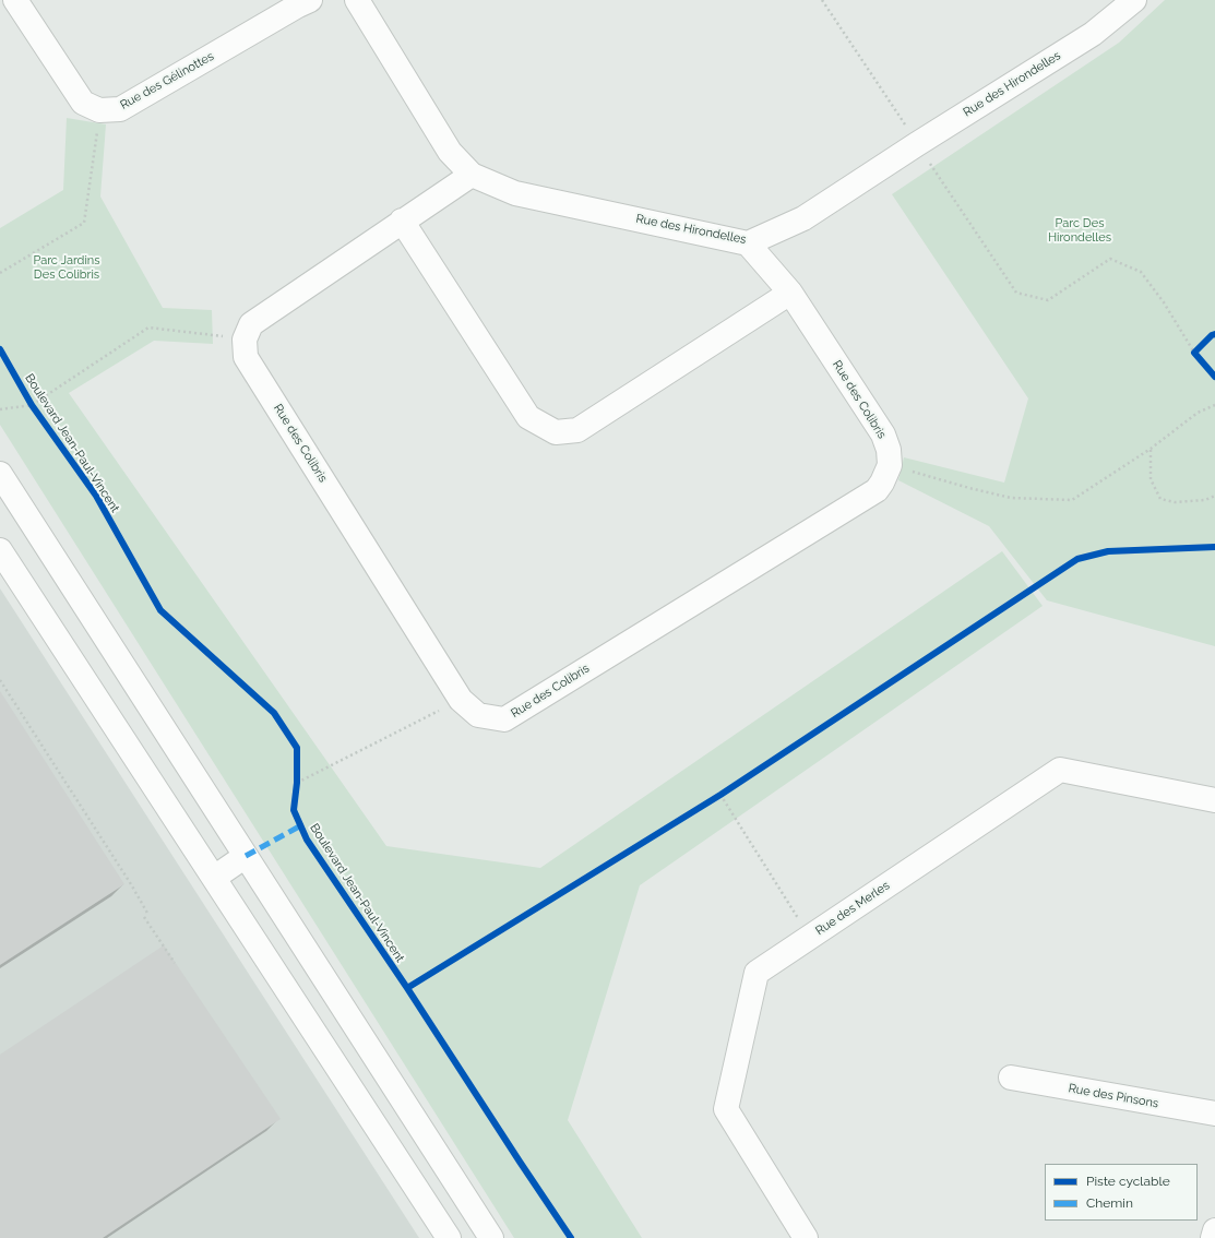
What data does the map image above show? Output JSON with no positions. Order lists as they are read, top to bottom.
{
  "streets": {
    "street": [
      "Rue des Gélinottes",
      "Rue des Hirondelles",
      "Rue des Colibris",
      "Rue des Merles",
      "Rue des Pinsons"
    ],
    "cycle path": ["Boulevard Jean-Paul-Vincent"]
  },
  "crossings": [
    ["Rue des Hirondelles", "Rue des Colibris"]
  ],
  "parks": ["Parc Des Hirondelles", "Parc Jardins Des Colibris"],
  "legend": ["Piste cyclable", "Chemin"]
}
